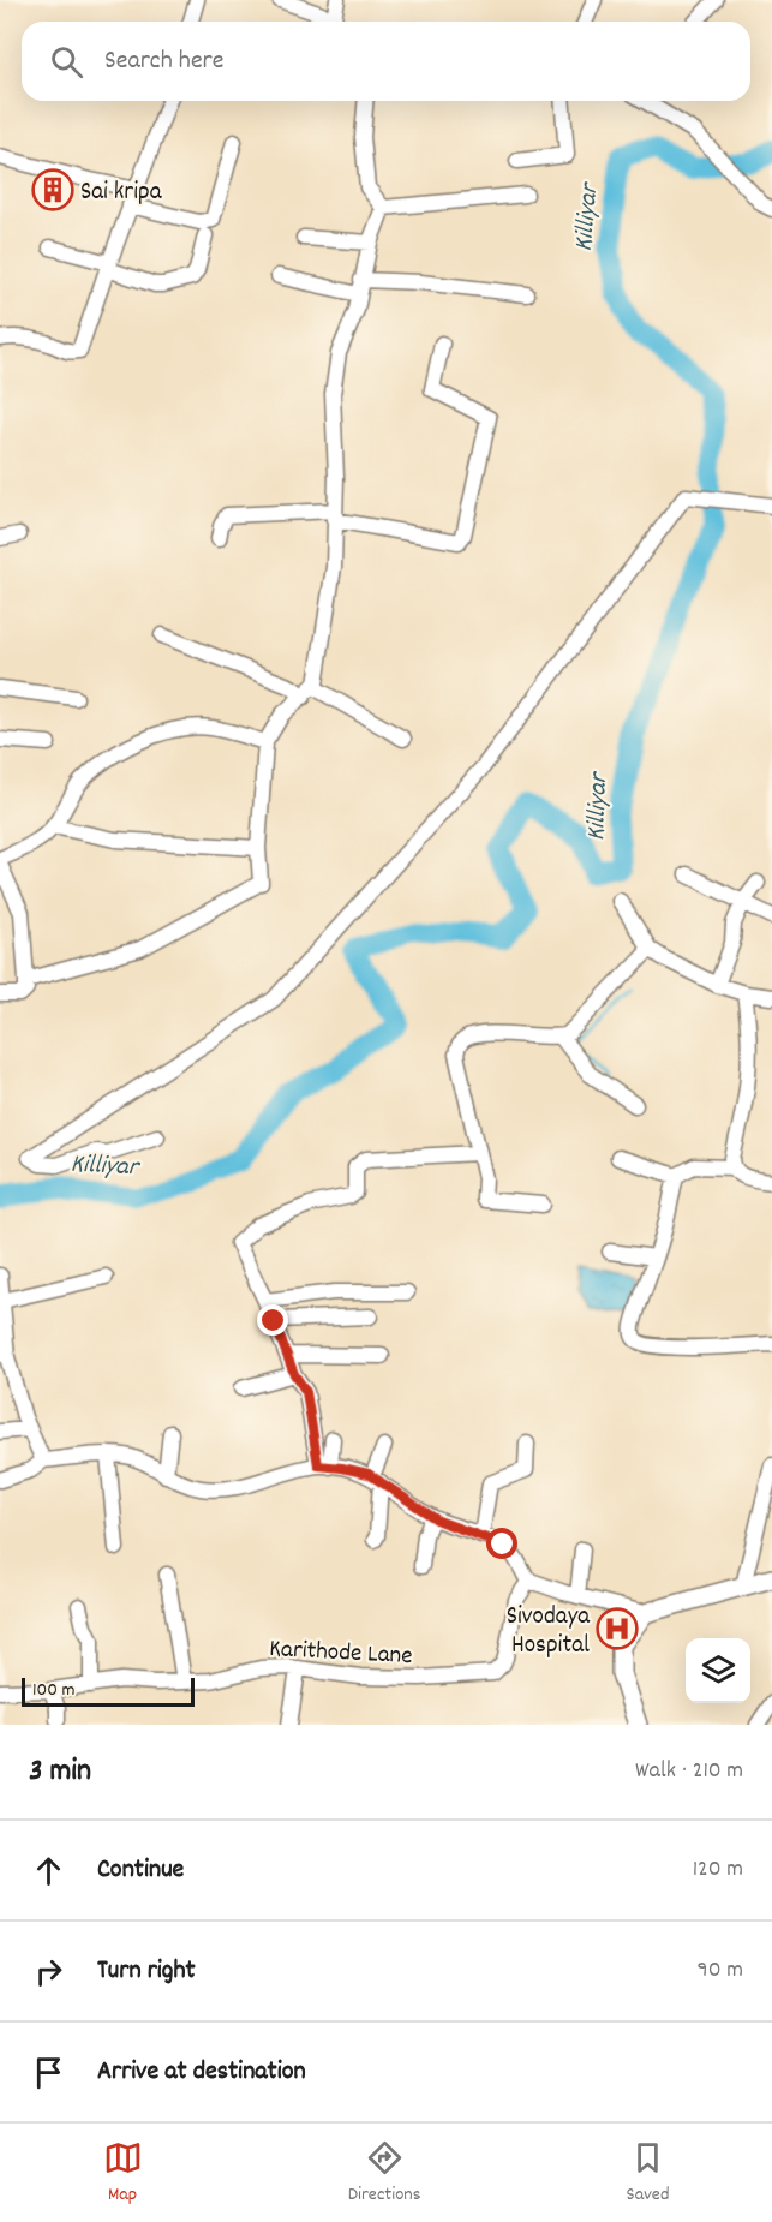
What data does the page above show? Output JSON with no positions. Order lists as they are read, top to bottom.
{
  "streets": {
    "street": ["Karithode Lane"]
  },
  "water": ["Killiyar"],
  "places": {
    "building": ["Sai kripa"],
    "hospital": ["Sivodaya Hospital"]
  },
  "scale_bar": "100 m",
  "page": {
    "search": "Search here",
    "scale": "100 m",
    "heading": ["3 min", "Walk · 210 m"],
    "list": [
      ["Continue", "120 m"],
      ["Turn right", "90 m"],
      "Arrive at destination"
    ],
    "nav": ["Map", "Directions", "Saved"]
  }
}
